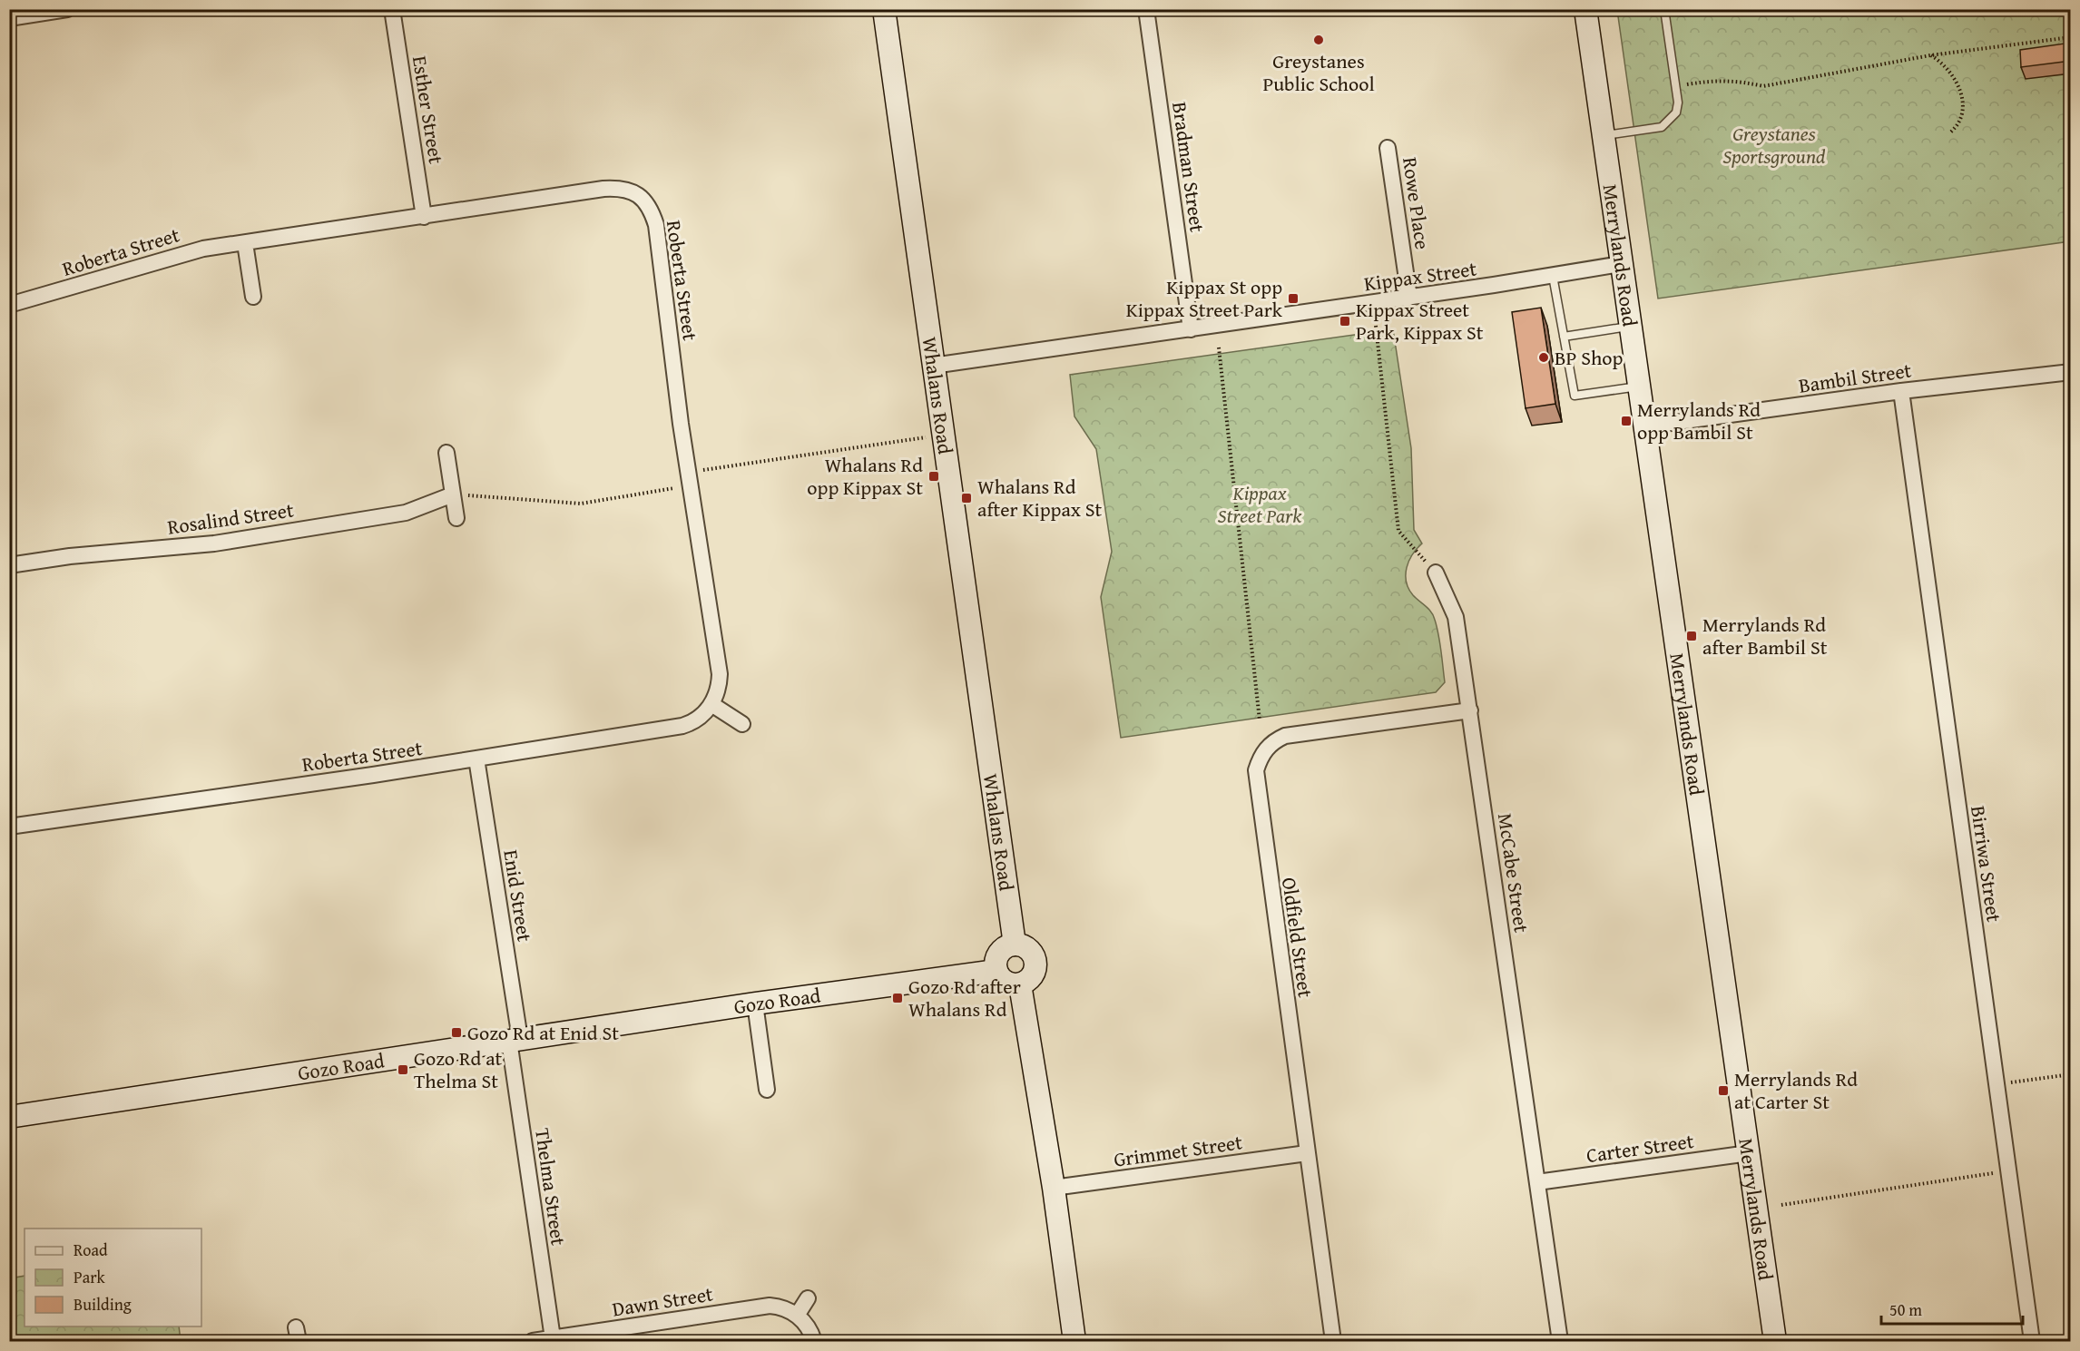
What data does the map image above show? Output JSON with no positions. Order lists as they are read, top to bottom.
{
  "streets": {
    "street": [
      "Esther Street",
      "Bradman Street",
      "Rowe Place",
      "Roberta Street",
      "Merrylands Road",
      "Kippax Street",
      "Bambil Street",
      "Whalans Road",
      "Rosalind Street",
      "Birriwa Street",
      "McCabe Street",
      "Enid Street",
      "Oldfield Street",
      "Gozo Road",
      "Carter Street",
      "Grimmet Street",
      "Thelma Street",
      "Dawn Street"
    ]
  },
  "crossings": [
    ["Esther Street", "Roberta Street"],
    ["Bradman Street", "Kippax Street"],
    ["Rowe Place", "Kippax Street"],
    ["Roberta Street", "Enid Street"],
    ["Merrylands Road", "Kippax Street"],
    ["Merrylands Road", "Bambil Street"],
    ["Merrylands Road", "Carter Street"],
    ["Kippax Street", "Whalans Road"],
    ["Bambil Street", "Birriwa Street"],
    ["Whalans Road", "Gozo Road"],
    ["McCabe Street", "Oldfield Street"],
    ["McCabe Street", "Carter Street"],
    ["Enid Street", "Gozo Road"],
    ["Enid Street", "Thelma Street"],
    ["Oldfield Street", "Grimmet Street"],
    ["Gozo Road", "Thelma Street"],
    ["Thelma Street", "Dawn Street"]
  ],
  "parks": ["Greystanes Sportsground", "Kippax Street Park"],
  "places": {
    "other": ["Greystanes Public School", "BP Shop"],
    "transit": [
      "Kippax St opp Kippax Street Park",
      "Kippax Street Park, Kippax St",
      "Merrylands Rd opp Bambil St",
      "Whalans Rd opp Kippax St",
      "Whalans Rd after Kippax St",
      "Merrylands Rd after Bambil St",
      "Gozo Rd after Whalans Rd",
      "Gozo Rd at Enid St",
      "Gozo Rd at Thelma St",
      "Merrylands Rd at Carter St"
    ]
  },
  "legend": ["Road", "Park", "Building"],
  "scale_bar": "50 m"
}
